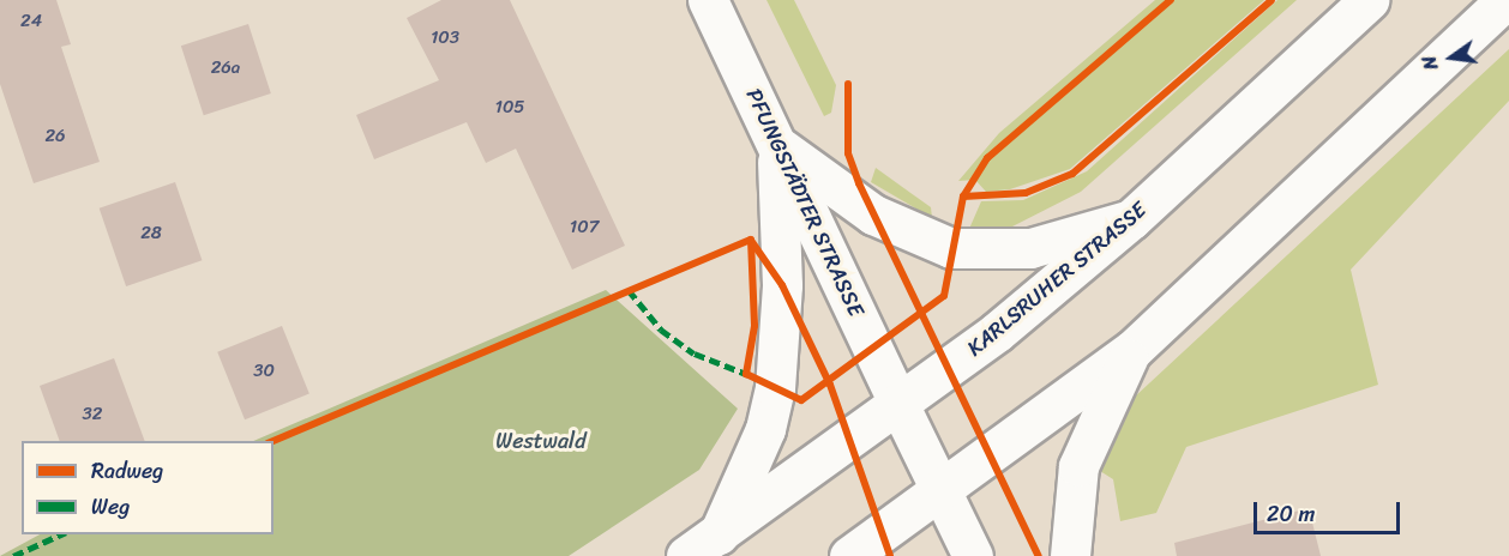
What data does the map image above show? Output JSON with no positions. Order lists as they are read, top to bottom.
{
  "streets": {
    "main road": ["PFUNGSTÄDTER STRASSE", "KARLSRUHER STRASSE"]
  },
  "crossings": [
    ["PFUNGSTÄDTER STRASSE", "KARLSRUHER STRASSE"]
  ],
  "parks": ["Westwald"],
  "house_numbers": [
    "24",
    "103",
    "26a",
    "105",
    "26",
    "107",
    "28",
    "30",
    "32"
  ],
  "legend": ["Radweg", "Weg"],
  "scale_bar": "20 m",
  "north": "left"
}
